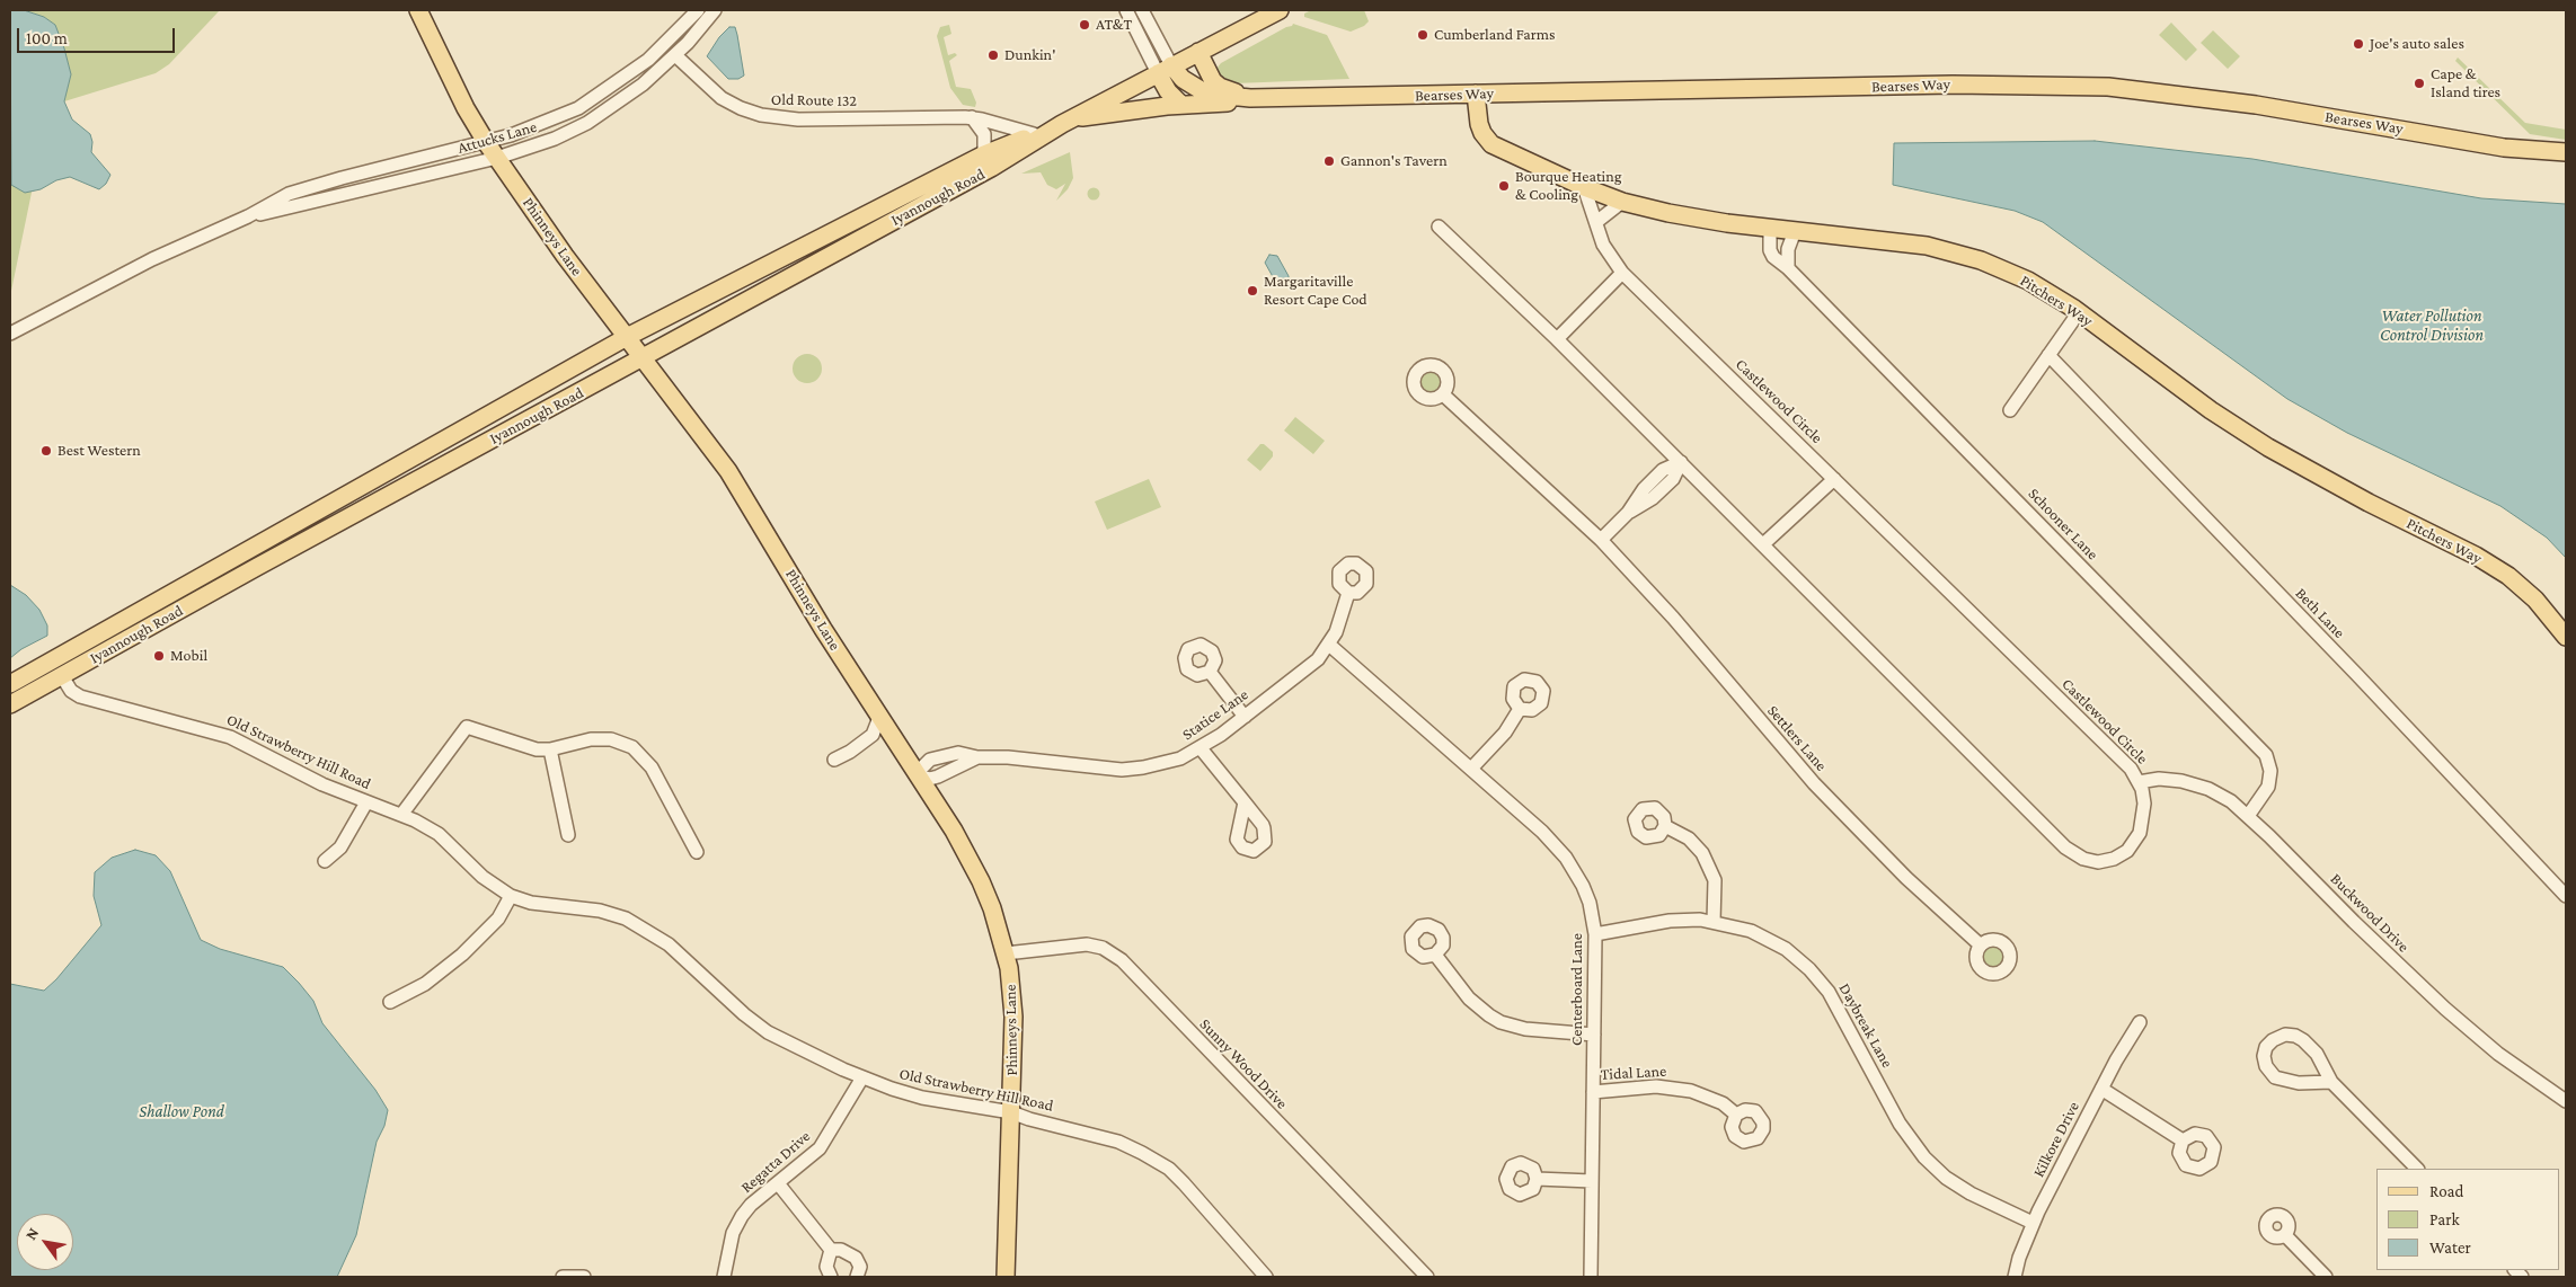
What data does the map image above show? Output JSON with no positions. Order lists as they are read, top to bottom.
{
  "streets": {
    "main road": [
      "Bearses Way",
      "Iyannough Road",
      "Phinneys Lane",
      "Pitchers Way"
    ],
    "street": [
      "Old Route 132",
      "Attucks Lane",
      "Castlewood Circle",
      "Schooner Lane",
      "Beth Lane",
      "Statice Lane",
      "Settlers Lane",
      "Old Strawberry Hill Road",
      "Buckwood Drive",
      "Centerboard Lane",
      "Daybreak Lane",
      "Sunny Wood Drive",
      "Tidal Lane",
      "Kilkore Drive",
      "Regatta Drive"
    ]
  },
  "crossings": [
    ["Bearses Way", "Iyannough Road"],
    ["Bearses Way", "Pitchers Way"],
    ["Old Route 132", "Attucks Lane"],
    ["Old Route 132", "Iyannough Road"],
    ["Attucks Lane", "Phinneys Lane"],
    ["Iyannough Road", "Phinneys Lane"],
    ["Iyannough Road", "Old Strawberry Hill Road"],
    ["Phinneys Lane", "Statice Lane"],
    ["Phinneys Lane", "Old Strawberry Hill Road"],
    ["Phinneys Lane", "Sunny Wood Drive"],
    ["Pitchers Way", "Castlewood Circle"],
    ["Pitchers Way", "Schooner Lane"],
    ["Castlewood Circle", "Buckwood Drive"],
    ["Schooner Lane", "Buckwood Drive"],
    ["Statice Lane", "Centerboard Lane"],
    ["Old Strawberry Hill Road", "Regatta Drive"],
    ["Centerboard Lane", "Daybreak Lane"],
    ["Centerboard Lane", "Tidal Lane"],
    ["Daybreak Lane", "Kilkore Drive"]
  ],
  "water": ["Water Pollution Control Division", "Shallow Pond"],
  "places": [
    "AT&T",
    "Cumberland Farms",
    "Joe's auto sales",
    "Dunkin'",
    "Cape & Island tires",
    "Gannon's Tavern",
    "Bourque Heating & Cooling",
    "Margaritaville Resort Cape Cod",
    "Best Western",
    "Mobil"
  ],
  "legend": ["Road", "Park", "Water"],
  "scale_bar": "100 m",
  "north": "top left"
}
